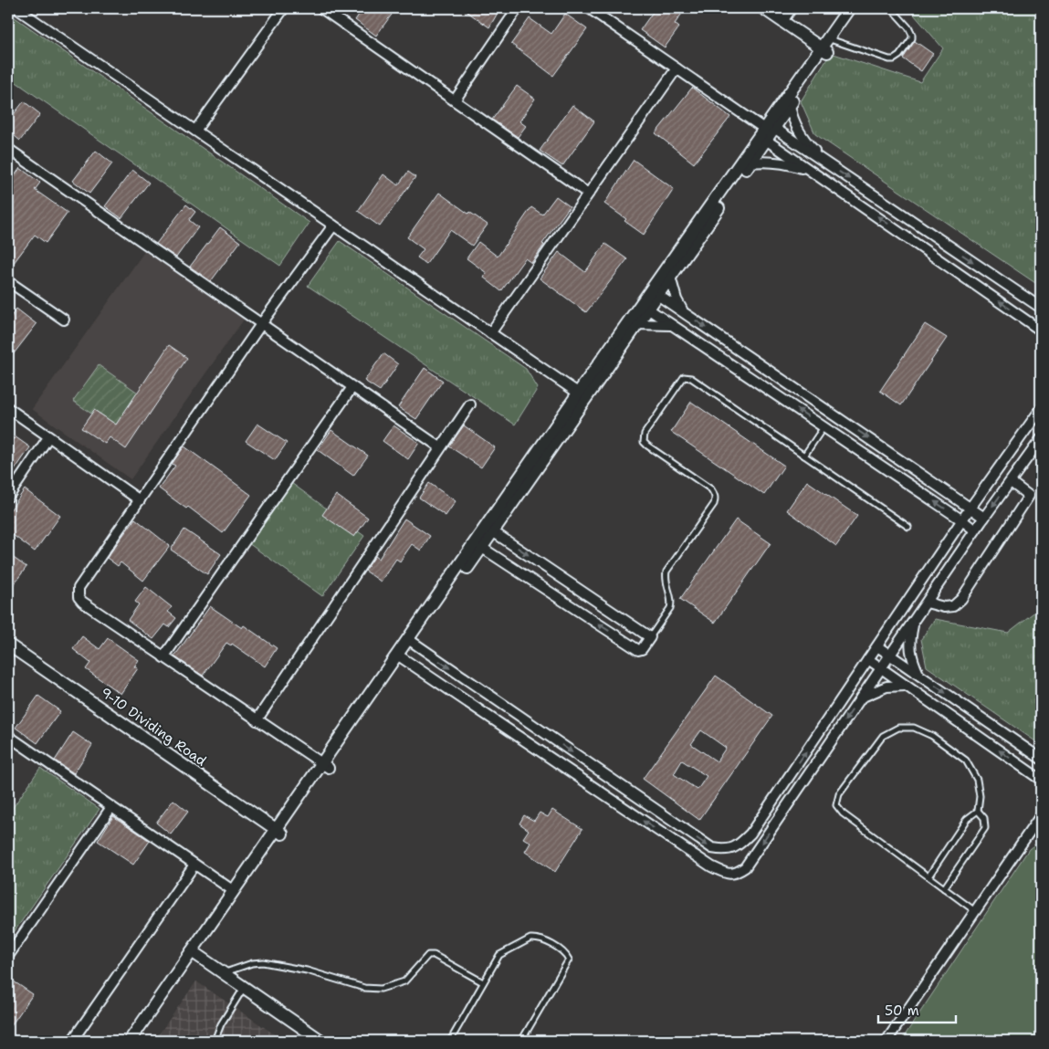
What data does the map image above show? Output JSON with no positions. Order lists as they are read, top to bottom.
{
  "streets": {
    "street": ["9-10 Dividing Road"]
  },
  "scale_bar": "50 m"
}
